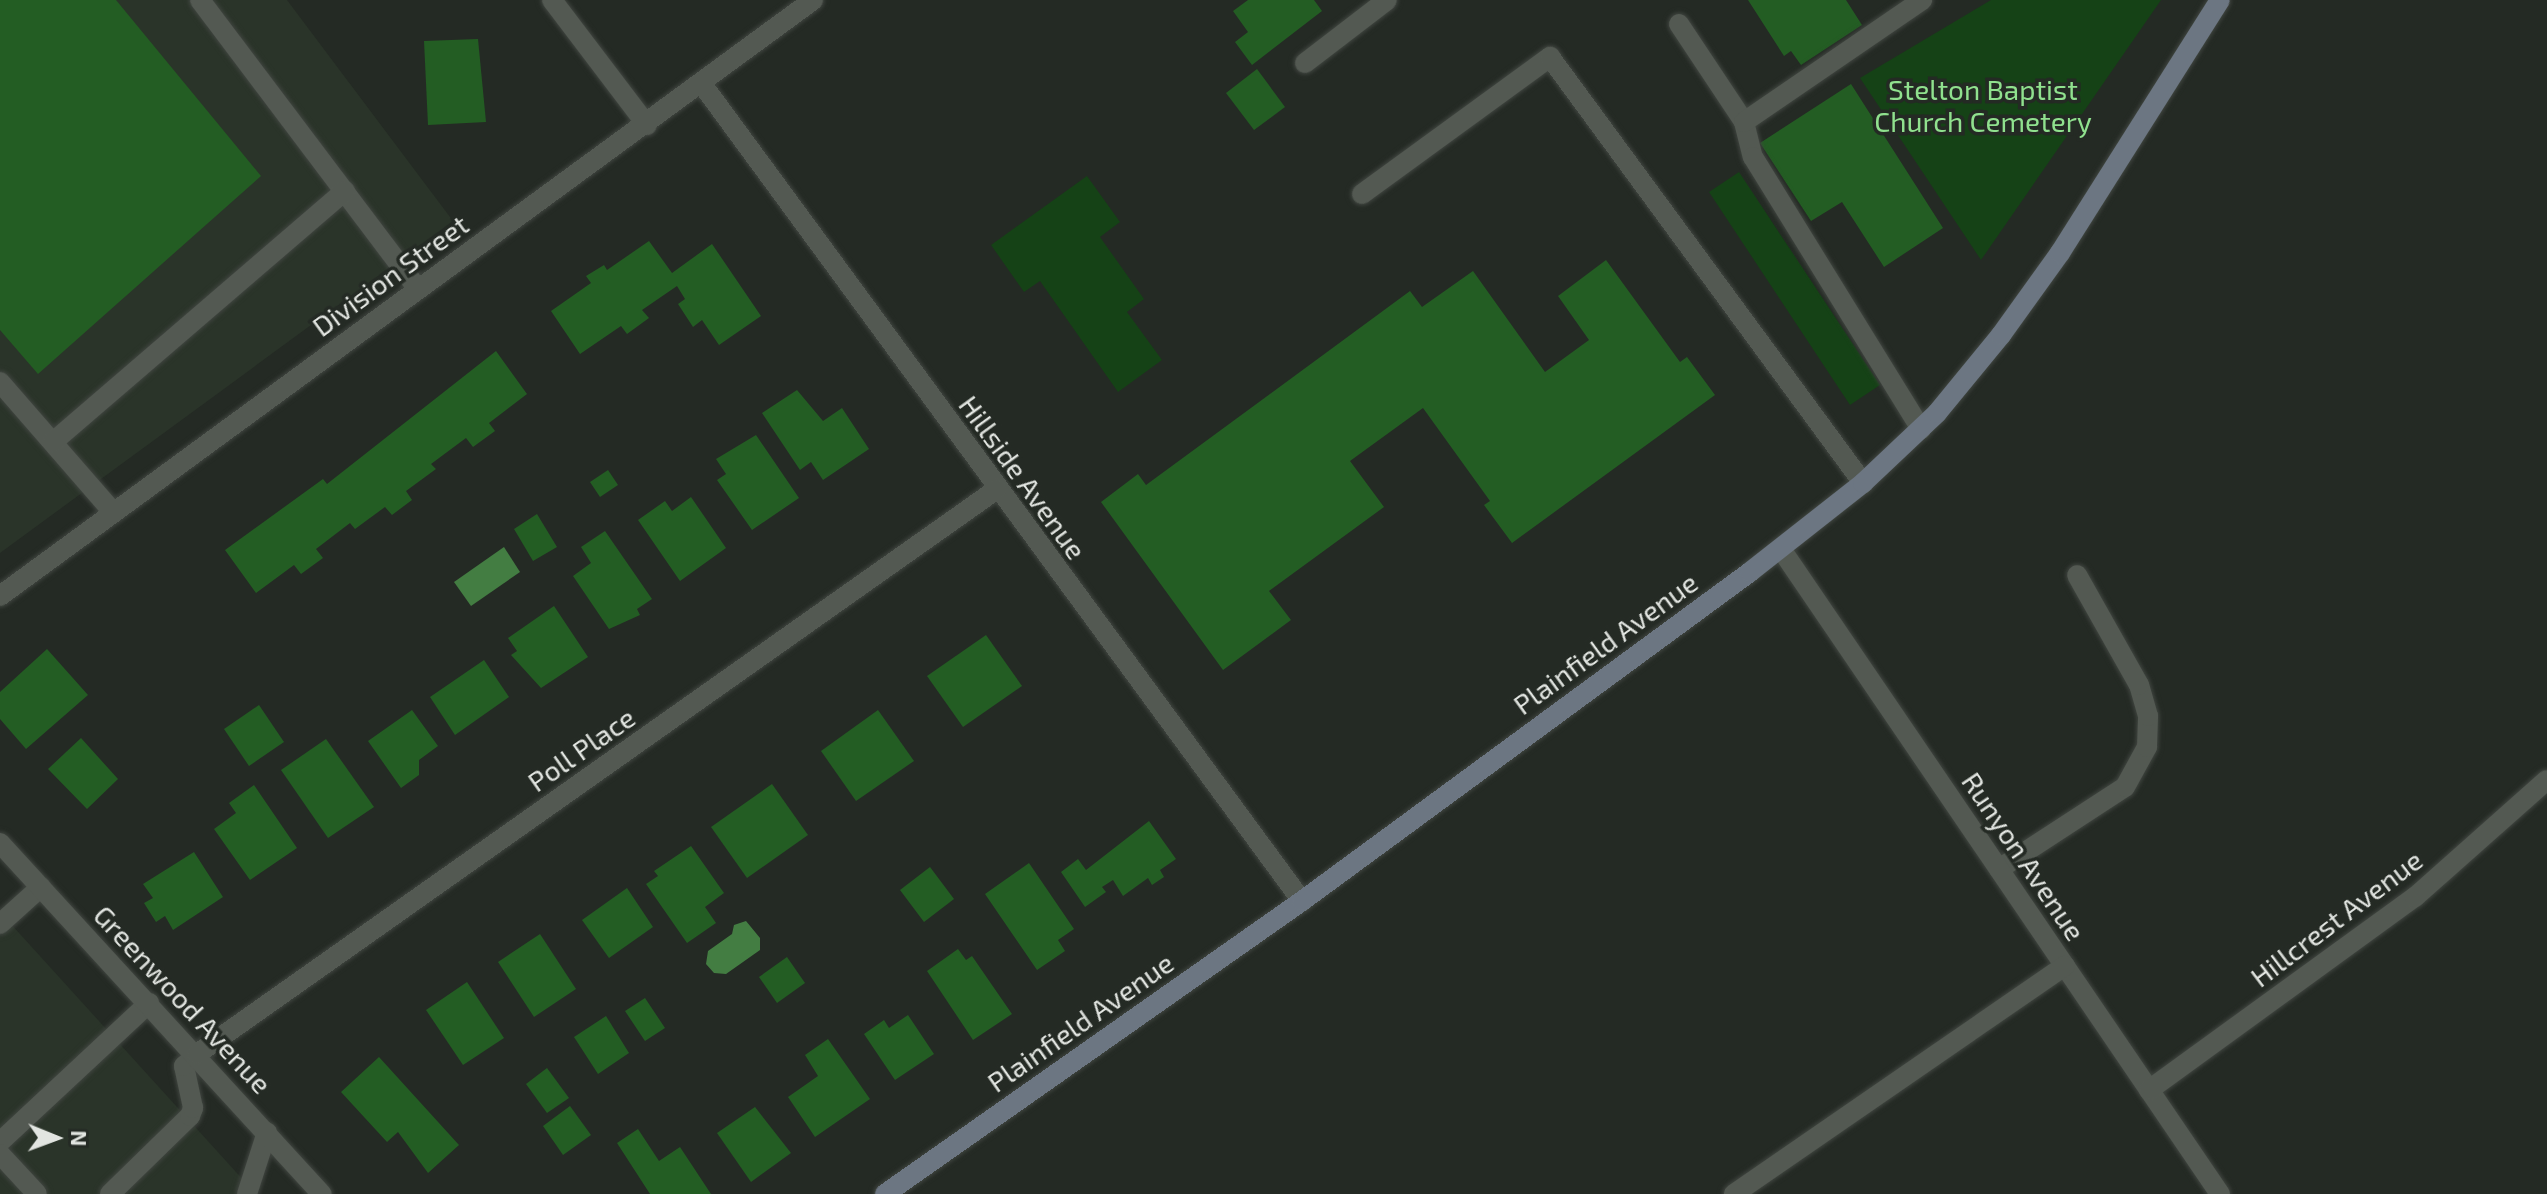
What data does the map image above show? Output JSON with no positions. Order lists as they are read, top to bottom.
{
  "streets": {
    "main road": ["Plainfield Avenue"],
    "street": [
      "Division Street",
      "Hillside Avenue",
      "Poll Place",
      "Runyon Avenue",
      "Hillcrest Avenue",
      "Greenwood Avenue"
    ]
  },
  "crossings": [
    ["Division Street", "Hillside Avenue"],
    ["Hillside Avenue", "Plainfield Avenue"],
    ["Hillside Avenue", "Poll Place"],
    ["Plainfield Avenue", "Runyon Avenue"],
    ["Poll Place", "Greenwood Avenue"],
    ["Runyon Avenue", "Hillcrest Avenue"]
  ],
  "parks": ["Stelton Baptist Church Cemetery"],
  "north": "right"
}
